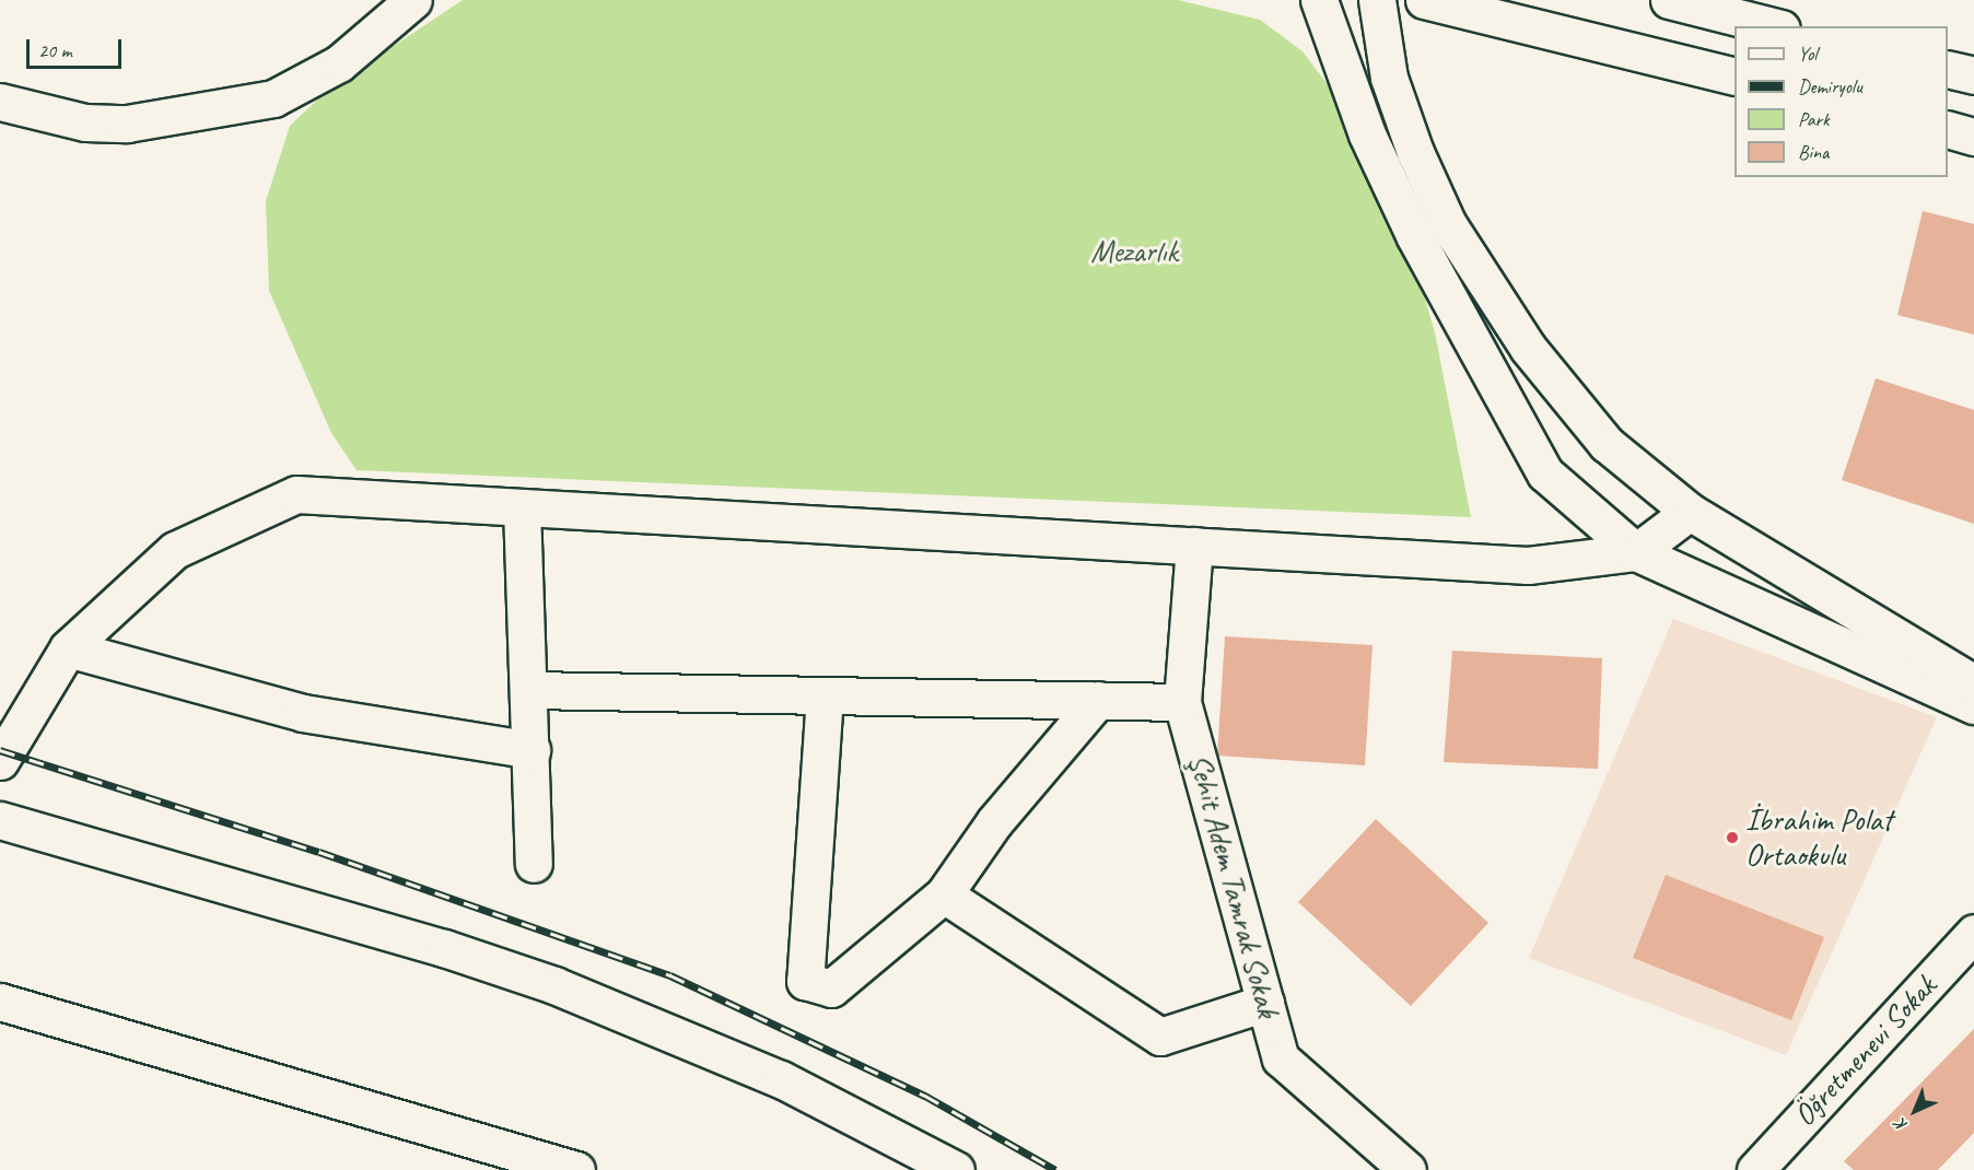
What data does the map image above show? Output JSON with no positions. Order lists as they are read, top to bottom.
{
  "streets": {
    "main road": ["Şehit Adem Tamrak Sokak", "Öğretmenevi Sokak"]
  },
  "parks": ["Mezarlık"],
  "places": ["İbrahim Polat Ortaokulu"],
  "legend": [
    "Yol",
    "Demiryolu",
    "Park",
    "Bina"
  ],
  "scale_bar": "20 m",
  "north": "bottom left"
}
